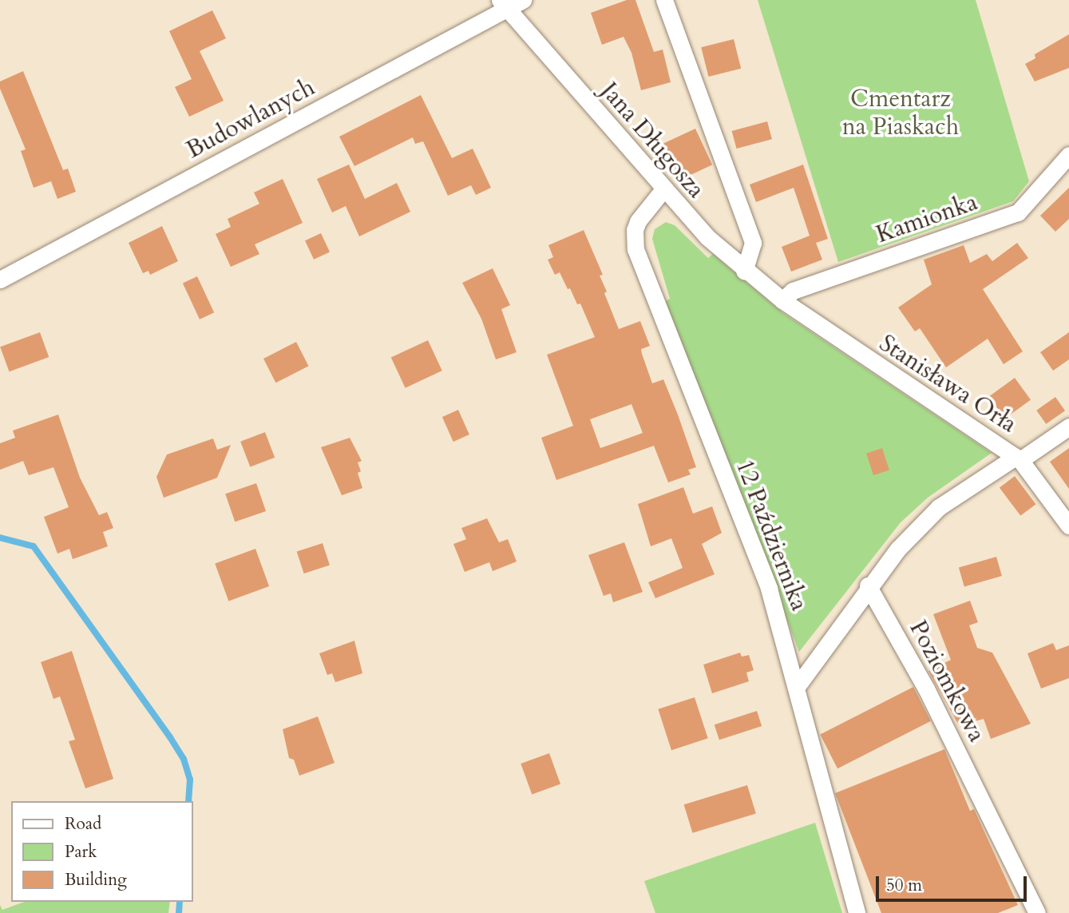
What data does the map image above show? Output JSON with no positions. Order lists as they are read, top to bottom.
{
  "streets": {
    "street": [
      "Budowlanych",
      "Jana Długosza",
      "Kamionka",
      "Stanisława Orła",
      "12 Października",
      "Poziomkowa"
    ]
  },
  "crossings": [
    ["Budowlanych", "Jana Długosza"],
    ["Jana Długosza", "Kamionka"],
    ["Jana Długosza", "Stanisława Orła"],
    ["Jana Długosza", "12 Października"],
    ["Kamionka", "Stanisława Orła"]
  ],
  "parks": ["Cmentarz na Piaskach"],
  "legend": ["Road", "Park", "Building"],
  "scale_bar": "50 m"
}
